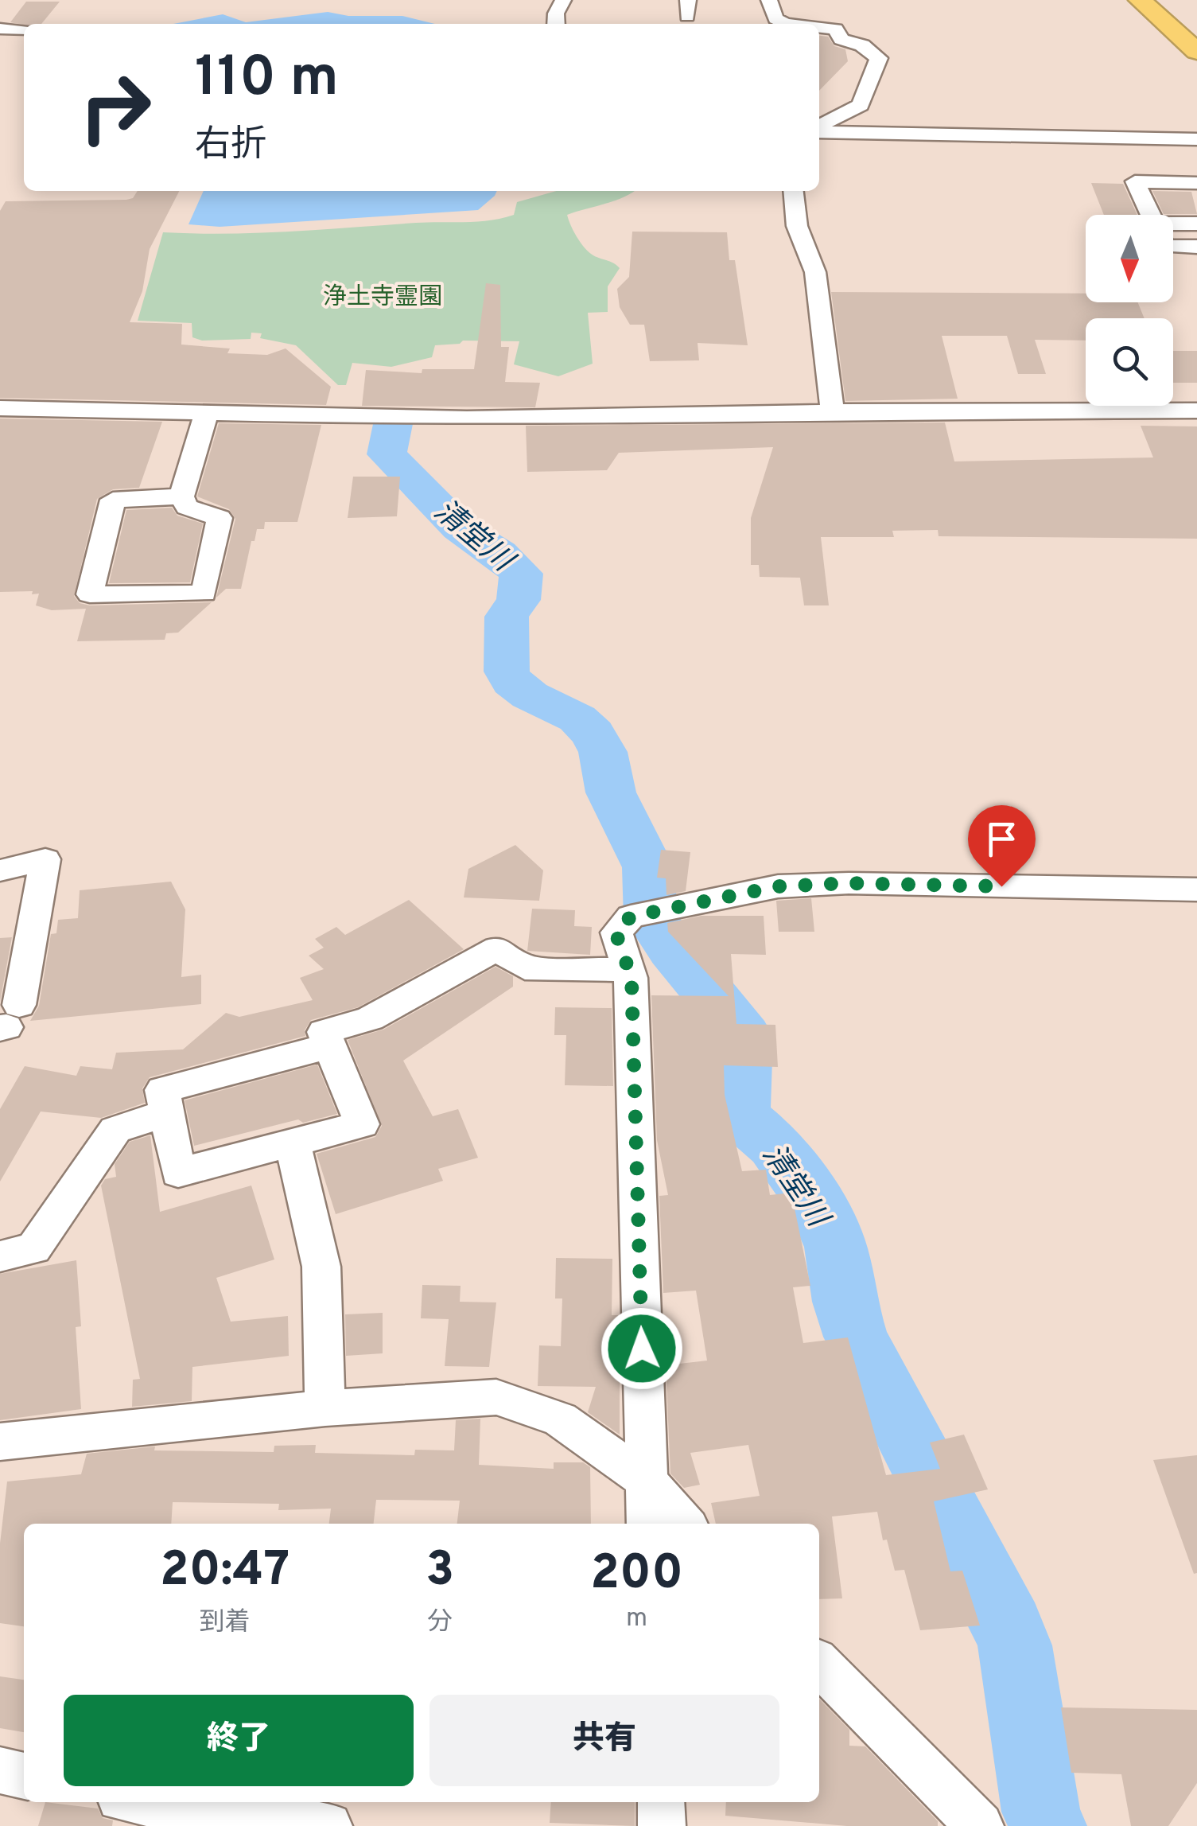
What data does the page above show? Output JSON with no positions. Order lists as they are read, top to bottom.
{
  "water": ["清堂川"],
  "parks": ["浄土寺霊園"],
  "north": "bottom",
  "page": {
    "turn": ["110 m", "右折"],
    "eta": [
      "20:47",
      "到着",
      "3",
      "分",
      "200",
      "m"
    ],
    "buttons": ["終了", "共有"]
  }
}
